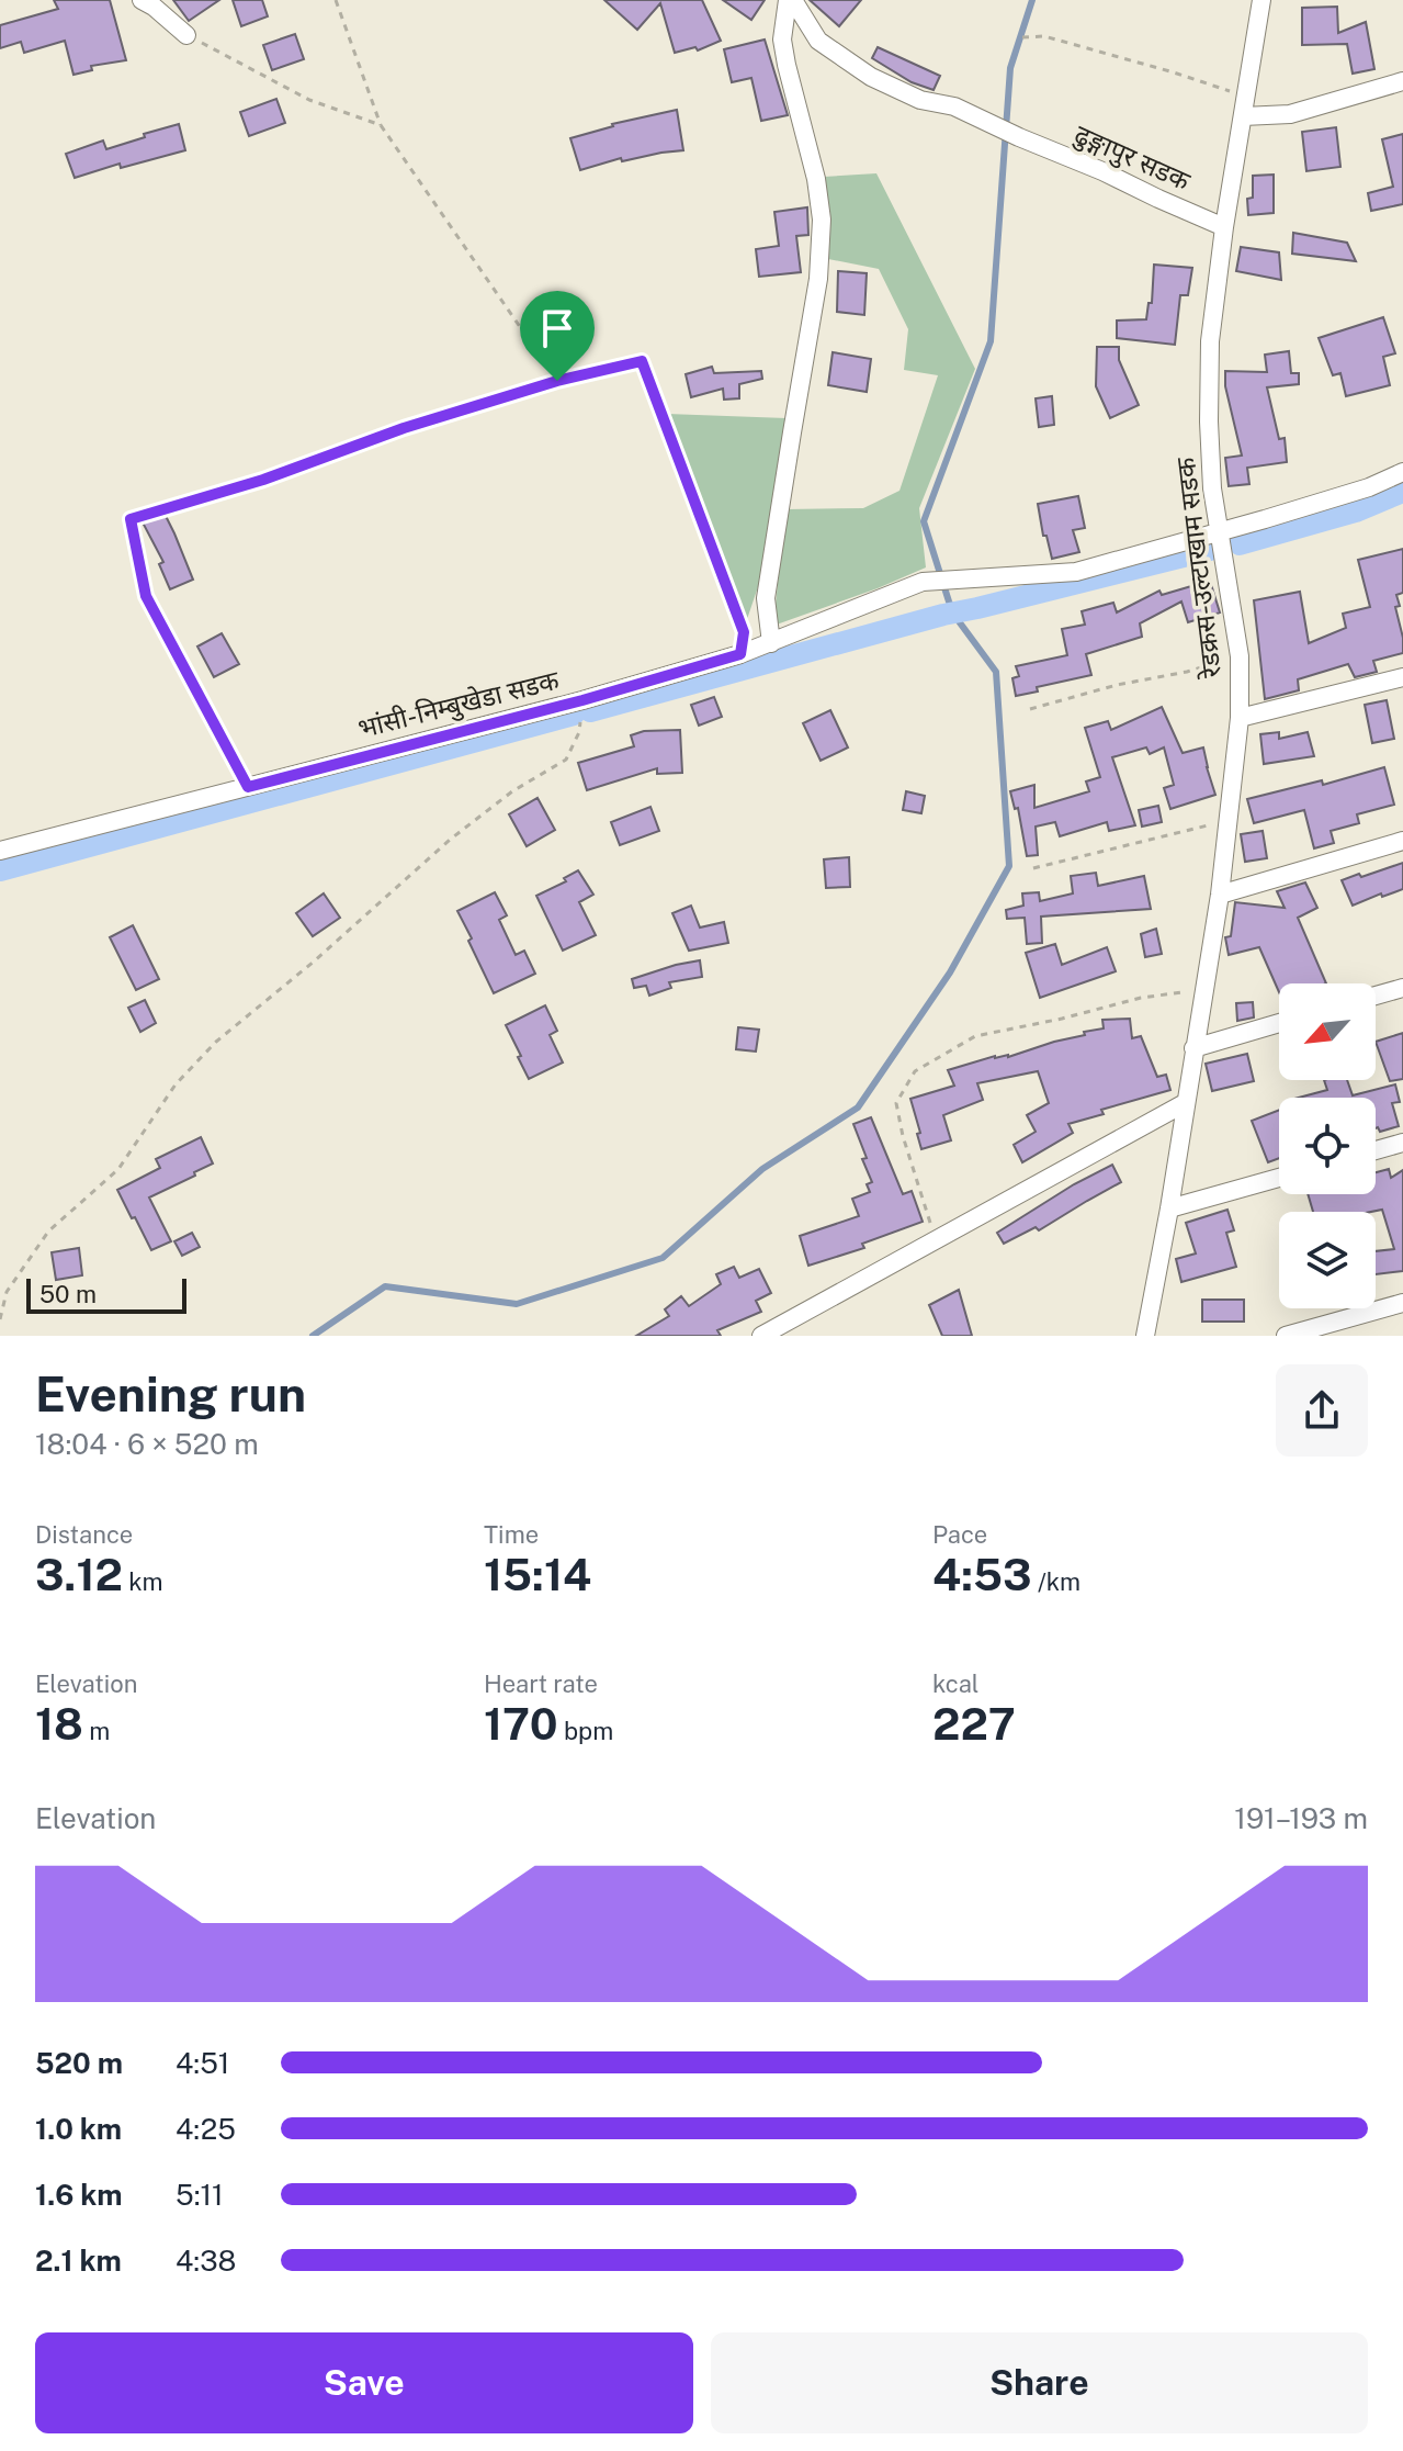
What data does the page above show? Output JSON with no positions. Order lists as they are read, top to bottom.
{
  "streets": {
    "street": ["ढुङ्गापुर सडक", "रेडक्रस-उल्टाखाम सडक", "भांसी-निम्बुखेडा सडक"]
  },
  "crossings": [
    ["ढुङ्गापुर सडक", "रेडक्रस-उल्टाखाम सडक"],
    ["रेडक्रस-उल्टाखाम सडक", "भांसी-निम्बुखेडा सडक"]
  ],
  "scale_bar": "50 m",
  "north": "bottom left",
  "page": {
    "scale": "50 m",
    "heading": ["Evening run", "18:04 · 6 × 520 m"],
    "stats": [
      ["Distance", "3.12 km"],
      ["Time", "15:14"],
      ["Pace", "4:53 /km"],
      ["Elevation", "18 m"],
      ["Heart rate", "170 bpm"],
      ["kcal", "227"]
    ],
    "chart": ["Elevation", "191–193 m"],
    "list": [
      {
        "name": "520 m",
        "note": "4:51"
      },
      {
        "name": "1.0 km",
        "note": "4:25"
      },
      {
        "name": "1.6 km",
        "note": "5:11"
      },
      {
        "name": "2.1 km",
        "note": "4:38"
      }
    ],
    "buttons": ["Save", "Share"]
  }
}
